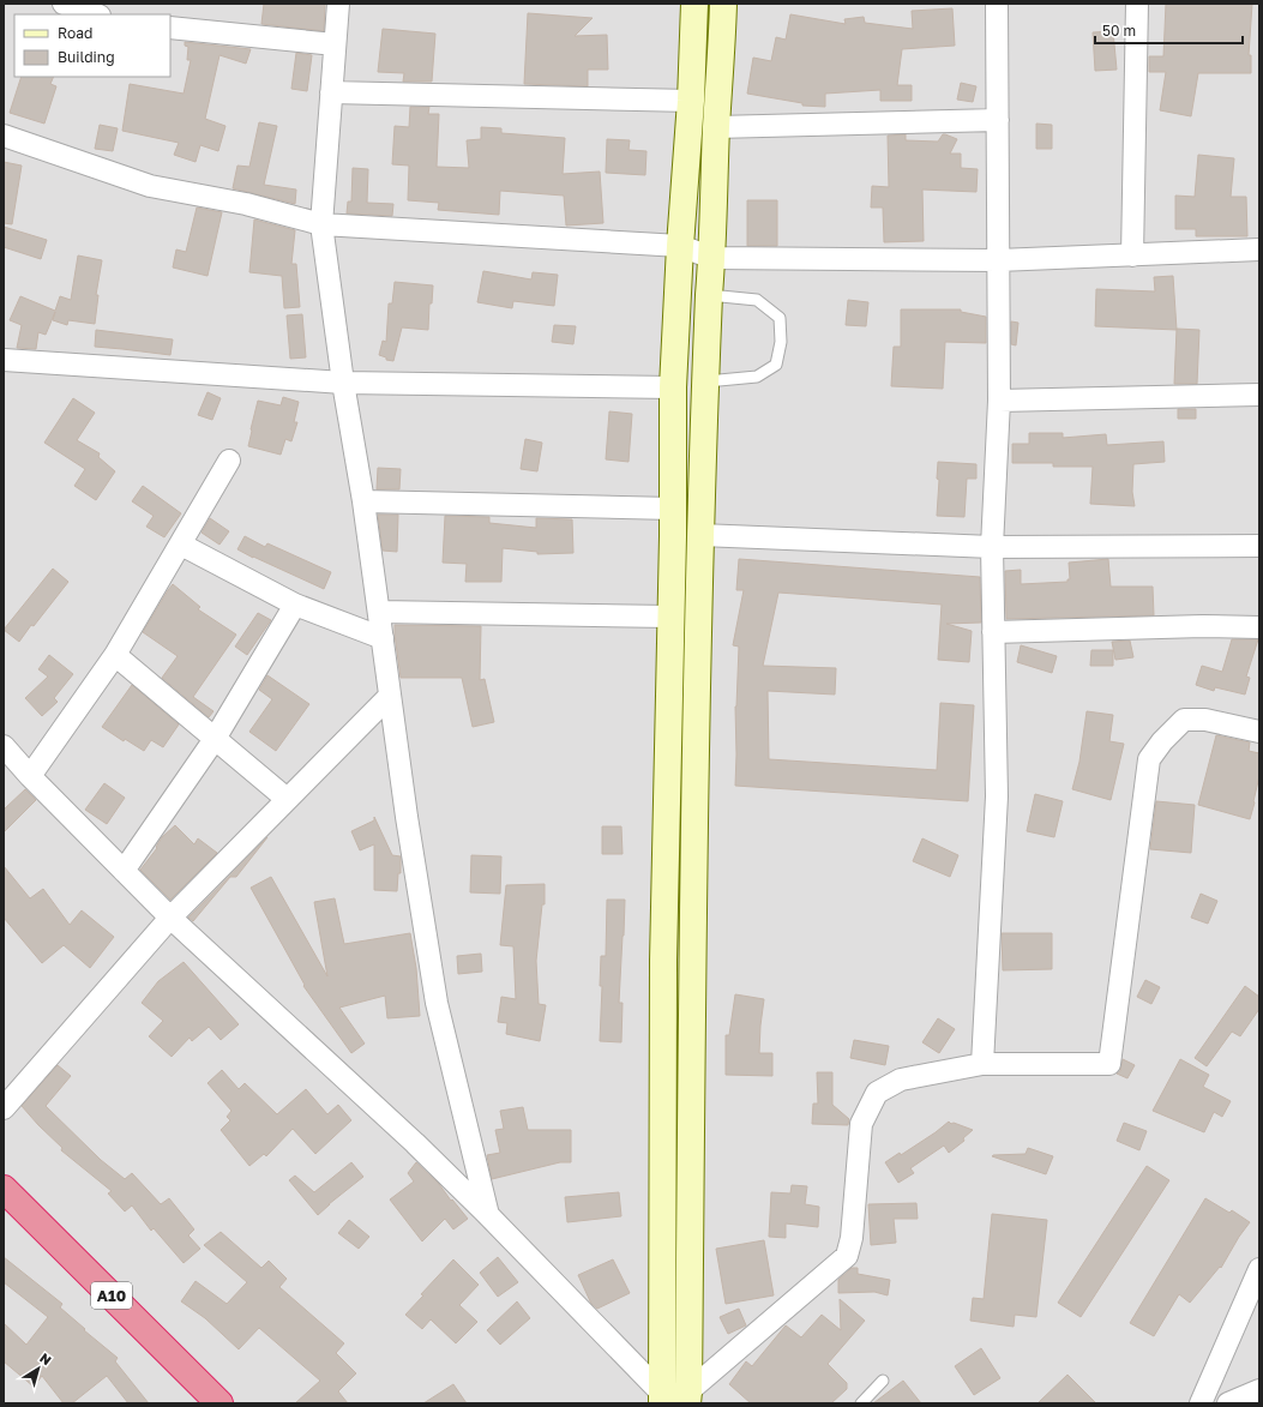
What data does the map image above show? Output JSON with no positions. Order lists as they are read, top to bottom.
{
  "streets": {
    "highway": ["A10"]
  },
  "legend": ["Road", "Building"],
  "scale_bar": "50 m",
  "north": "top right"
}
